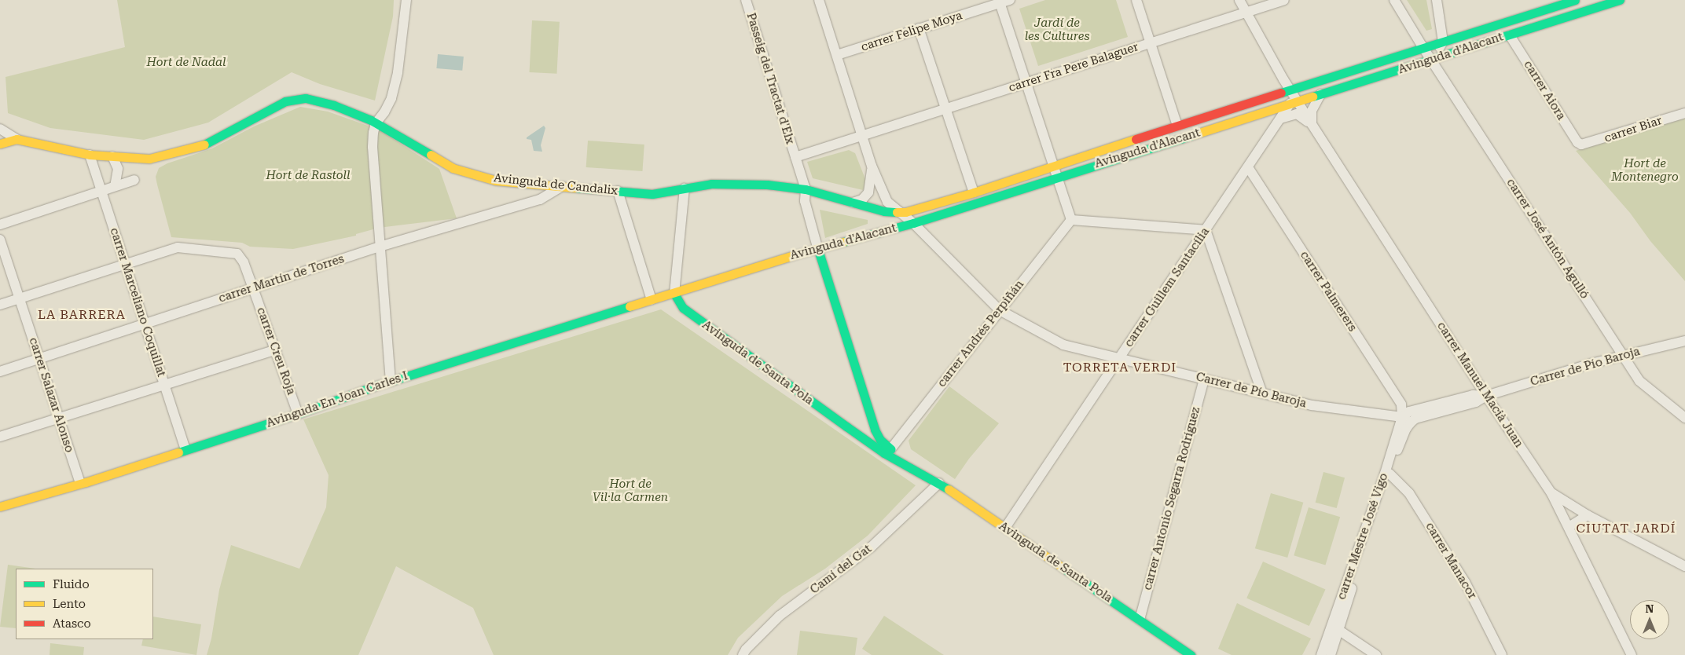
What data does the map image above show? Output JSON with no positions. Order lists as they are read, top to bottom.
{
  "streets": {
    "main road": [
      "Avinguda d'Alacant",
      "Avinguda de Candalix",
      "Avinguda de Santa Pola",
      "Avinguda En Joan Carles I"
    ],
    "street": [
      "carrer Felipe Moya",
      "carrer Fra Pere Balaguer",
      "Passeig del Tractat d'Elx",
      "carrer Aiora",
      "carrer Biar",
      "carrer José Antón Agulló",
      "carrer Martín de Torres",
      "carrer Guillem Santacília",
      "carrer Palmerers",
      "carrer Marceliano Coquillat",
      "carrer Andrés Perpiñán",
      "carrer Creu Roja",
      "Carrer de Pío Baroja",
      "carrer Manuel Macià Juan",
      "carrer Salazar Alonso",
      "carrer Antonio Segarra Rodríguez",
      "carrer Mestre José Vigo",
      "carrer Manacor",
      "Camí del Gat"
    ]
  },
  "crossings": [
    ["Avinguda d'Alacant", "carrer Aiora"],
    ["Avinguda d'Alacant", "Avinguda de Candalix"],
    ["Avinguda d'Alacant", "carrer José Antón Agulló"],
    ["Avinguda d'Alacant", "carrer Guillem Santacília"],
    ["Avinguda d'Alacant", "Avinguda de Santa Pola"],
    ["Avinguda d'Alacant", "Carrer de Pío Baroja"],
    ["Avinguda d'Alacant", "carrer Manuel Macià Juan"],
    ["Avinguda d'Alacant", "Avinguda En Joan Carles I"],
    ["carrer Fra Pere Balaguer", "Passeig del Tractat d'Elx"],
    ["carrer Fra Pere Balaguer", "Avinguda de Candalix"],
    ["carrer Fra Pere Balaguer", "Carrer de Pío Baroja"],
    ["carrer Fra Pere Balaguer", "carrer Manuel Macià Juan"],
    ["Passeig del Tractat d'Elx", "Avinguda de Candalix"],
    ["Passeig del Tractat d'Elx", "Carrer de Pío Baroja"],
    ["carrer Aiora", "carrer Biar"],
    ["Avinguda de Candalix", "carrer Martín de Torres"],
    ["Avinguda de Candalix", "carrer Marceliano Coquillat"],
    ["Avinguda de Candalix", "Carrer de Pío Baroja"],
    ["carrer José Antón Agulló", "Carrer de Pío Baroja"],
    ["carrer Martín de Torres", "carrer Marceliano Coquillat"],
    ["carrer Martín de Torres", "carrer Creu Roja"],
    ["carrer Martín de Torres", "carrer Salazar Alonso"],
    ["carrer Guillem Santacília", "carrer Palmerers"],
    ["carrer Guillem Santacília", "Avinguda de Santa Pola"],
    ["carrer Guillem Santacília", "Carrer de Pío Baroja"],
    ["carrer Guillem Santacília", "carrer Manuel Macià Juan"],
    ["carrer Palmerers", "Carrer de Pío Baroja"],
    ["carrer Palmerers", "carrer Mestre José Vigo"],
    ["carrer Marceliano Coquillat", "carrer Creu Roja"],
    ["carrer Marceliano Coquillat", "Avinguda En Joan Carles I"],
    ["carrer Andrés Perpiñán", "Avinguda de Santa Pola"],
    ["carrer Andrés Perpiñán", "Carrer de Pío Baroja"],
    ["carrer Creu Roja", "Avinguda En Joan Carles I"],
    ["Avinguda de Santa Pola", "Avinguda En Joan Carles I"],
    ["Avinguda de Santa Pola", "carrer Antonio Segarra Rodríguez"],
    ["Avinguda de Santa Pola", "Camí del Gat"],
    ["Carrer de Pío Baroja", "carrer Manuel Macià Juan"],
    ["Carrer de Pío Baroja", "carrer Antonio Segarra Rodríguez"],
    ["Carrer de Pío Baroja", "carrer Mestre José Vigo"],
    ["carrer Salazar Alonso", "Avinguda En Joan Carles I"],
    ["carrer Mestre José Vigo", "carrer Manacor"]
  ],
  "districts": ["LA BARRERA", "TORRETA VERDI", "CIUTAT JARDÍ"],
  "parks": [
    "Jardí de les Cultures",
    "Hort de Nadal",
    "Hort de Montenegro",
    "Hort de Rastoll",
    "Hort de Vil·la Carmen"
  ],
  "legend": ["Fluido", "Lento", "Atasco"],
  "north": "top"
}
